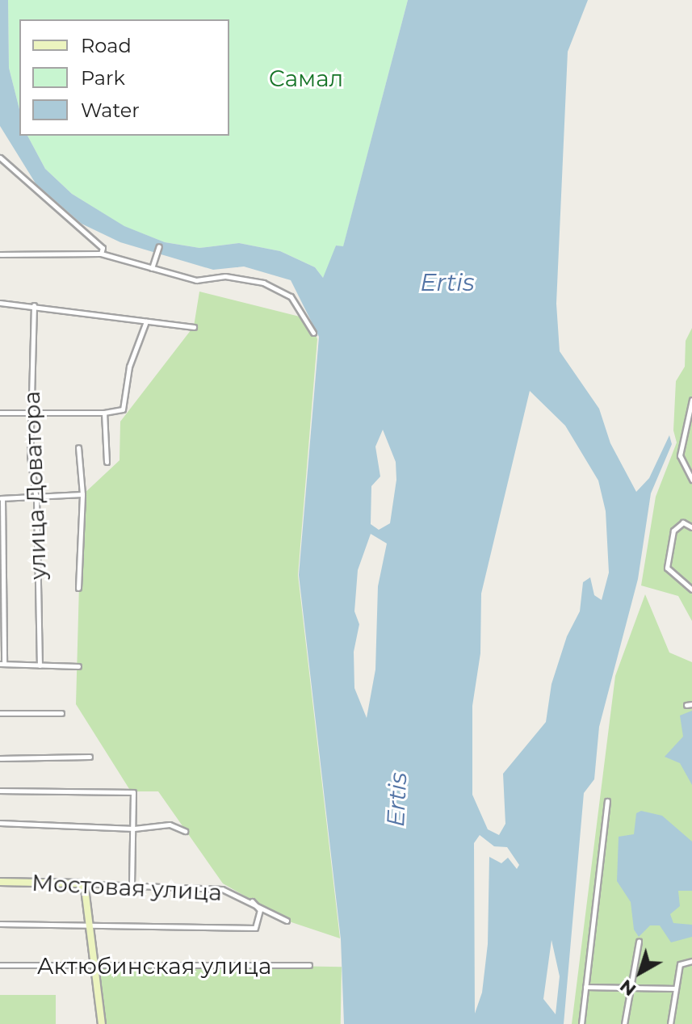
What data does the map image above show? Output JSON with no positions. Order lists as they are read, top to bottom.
{
  "streets": {
    "main road": ["Мостовая улица"],
    "street": ["улица Доватора", "Актюбинская улица"]
  },
  "water": ["Ertis"],
  "parks": ["Самал"],
  "legend": ["Road", "Park", "Water"],
  "north": "bottom left"
}
